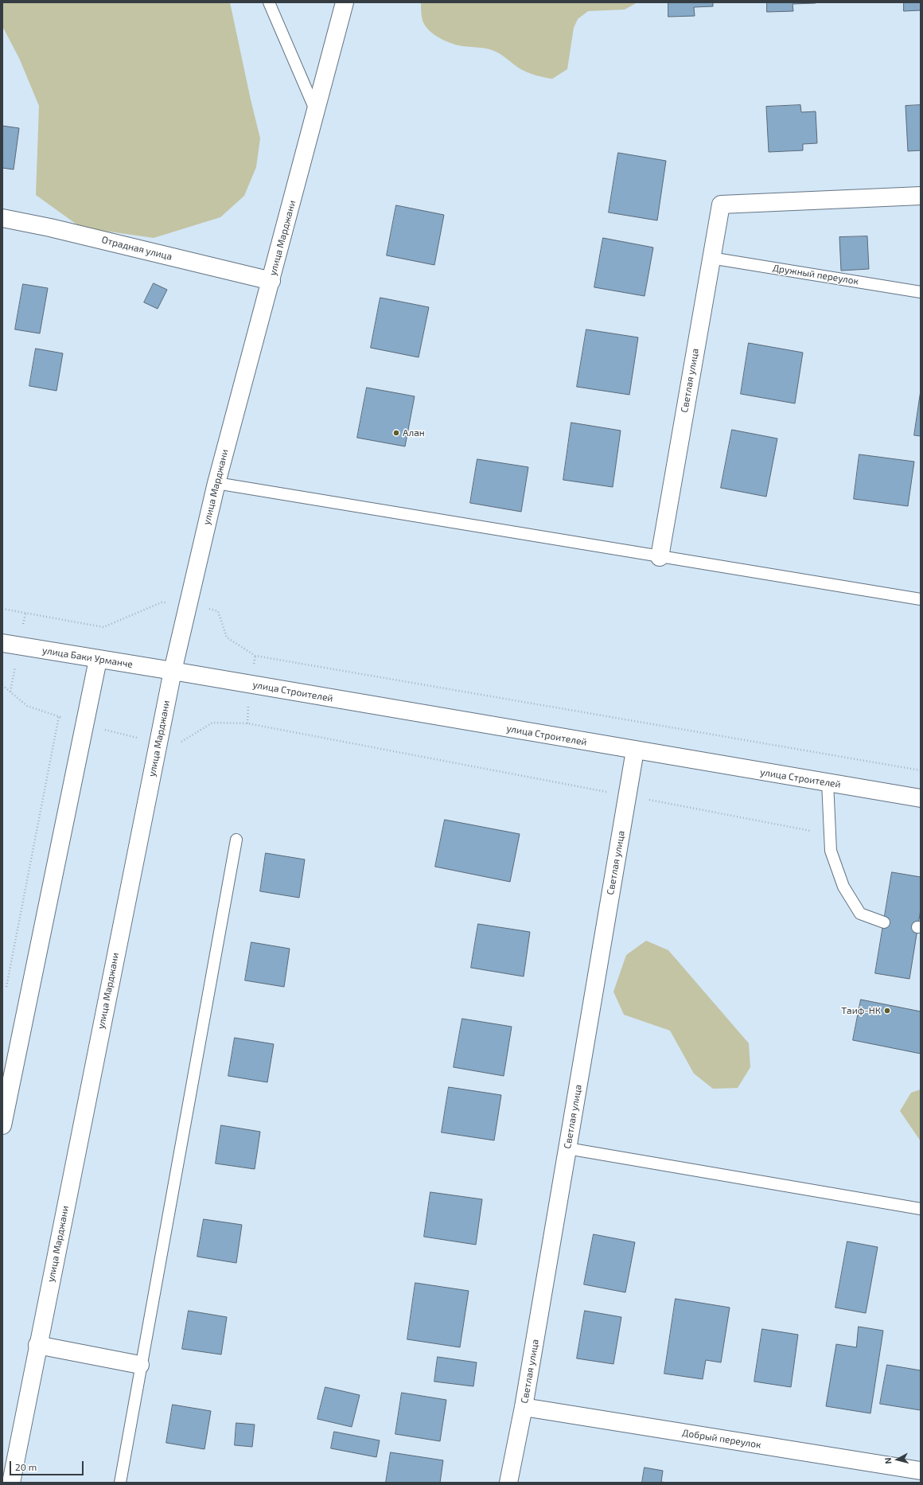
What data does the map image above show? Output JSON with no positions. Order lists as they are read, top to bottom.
{
  "streets": {
    "street": [
      "улица Марджани",
      "Отрадная улица",
      "Светлая улица",
      "улица Баки Урманче",
      "улица Строителей",
      "Добрый переулок"
    ],
    "lane": ["Дружный переулок"]
  },
  "crossings": [
    ["улица Марджани", "Отрадная улица"],
    ["улица Марджани", "улица Баки Урманче"],
    ["улица Марджани", "улица Строителей"],
    ["Дружный переулок", "Светлая улица"],
    ["Светлая улица", "улица Строителей"],
    ["Светлая улица", "Добрый переулок"],
    ["улица Баки Урманче", "улица Строителей"]
  ],
  "places": ["Алан", "Таиф-НК"],
  "scale_bar": "20 m",
  "north": "left"
}
